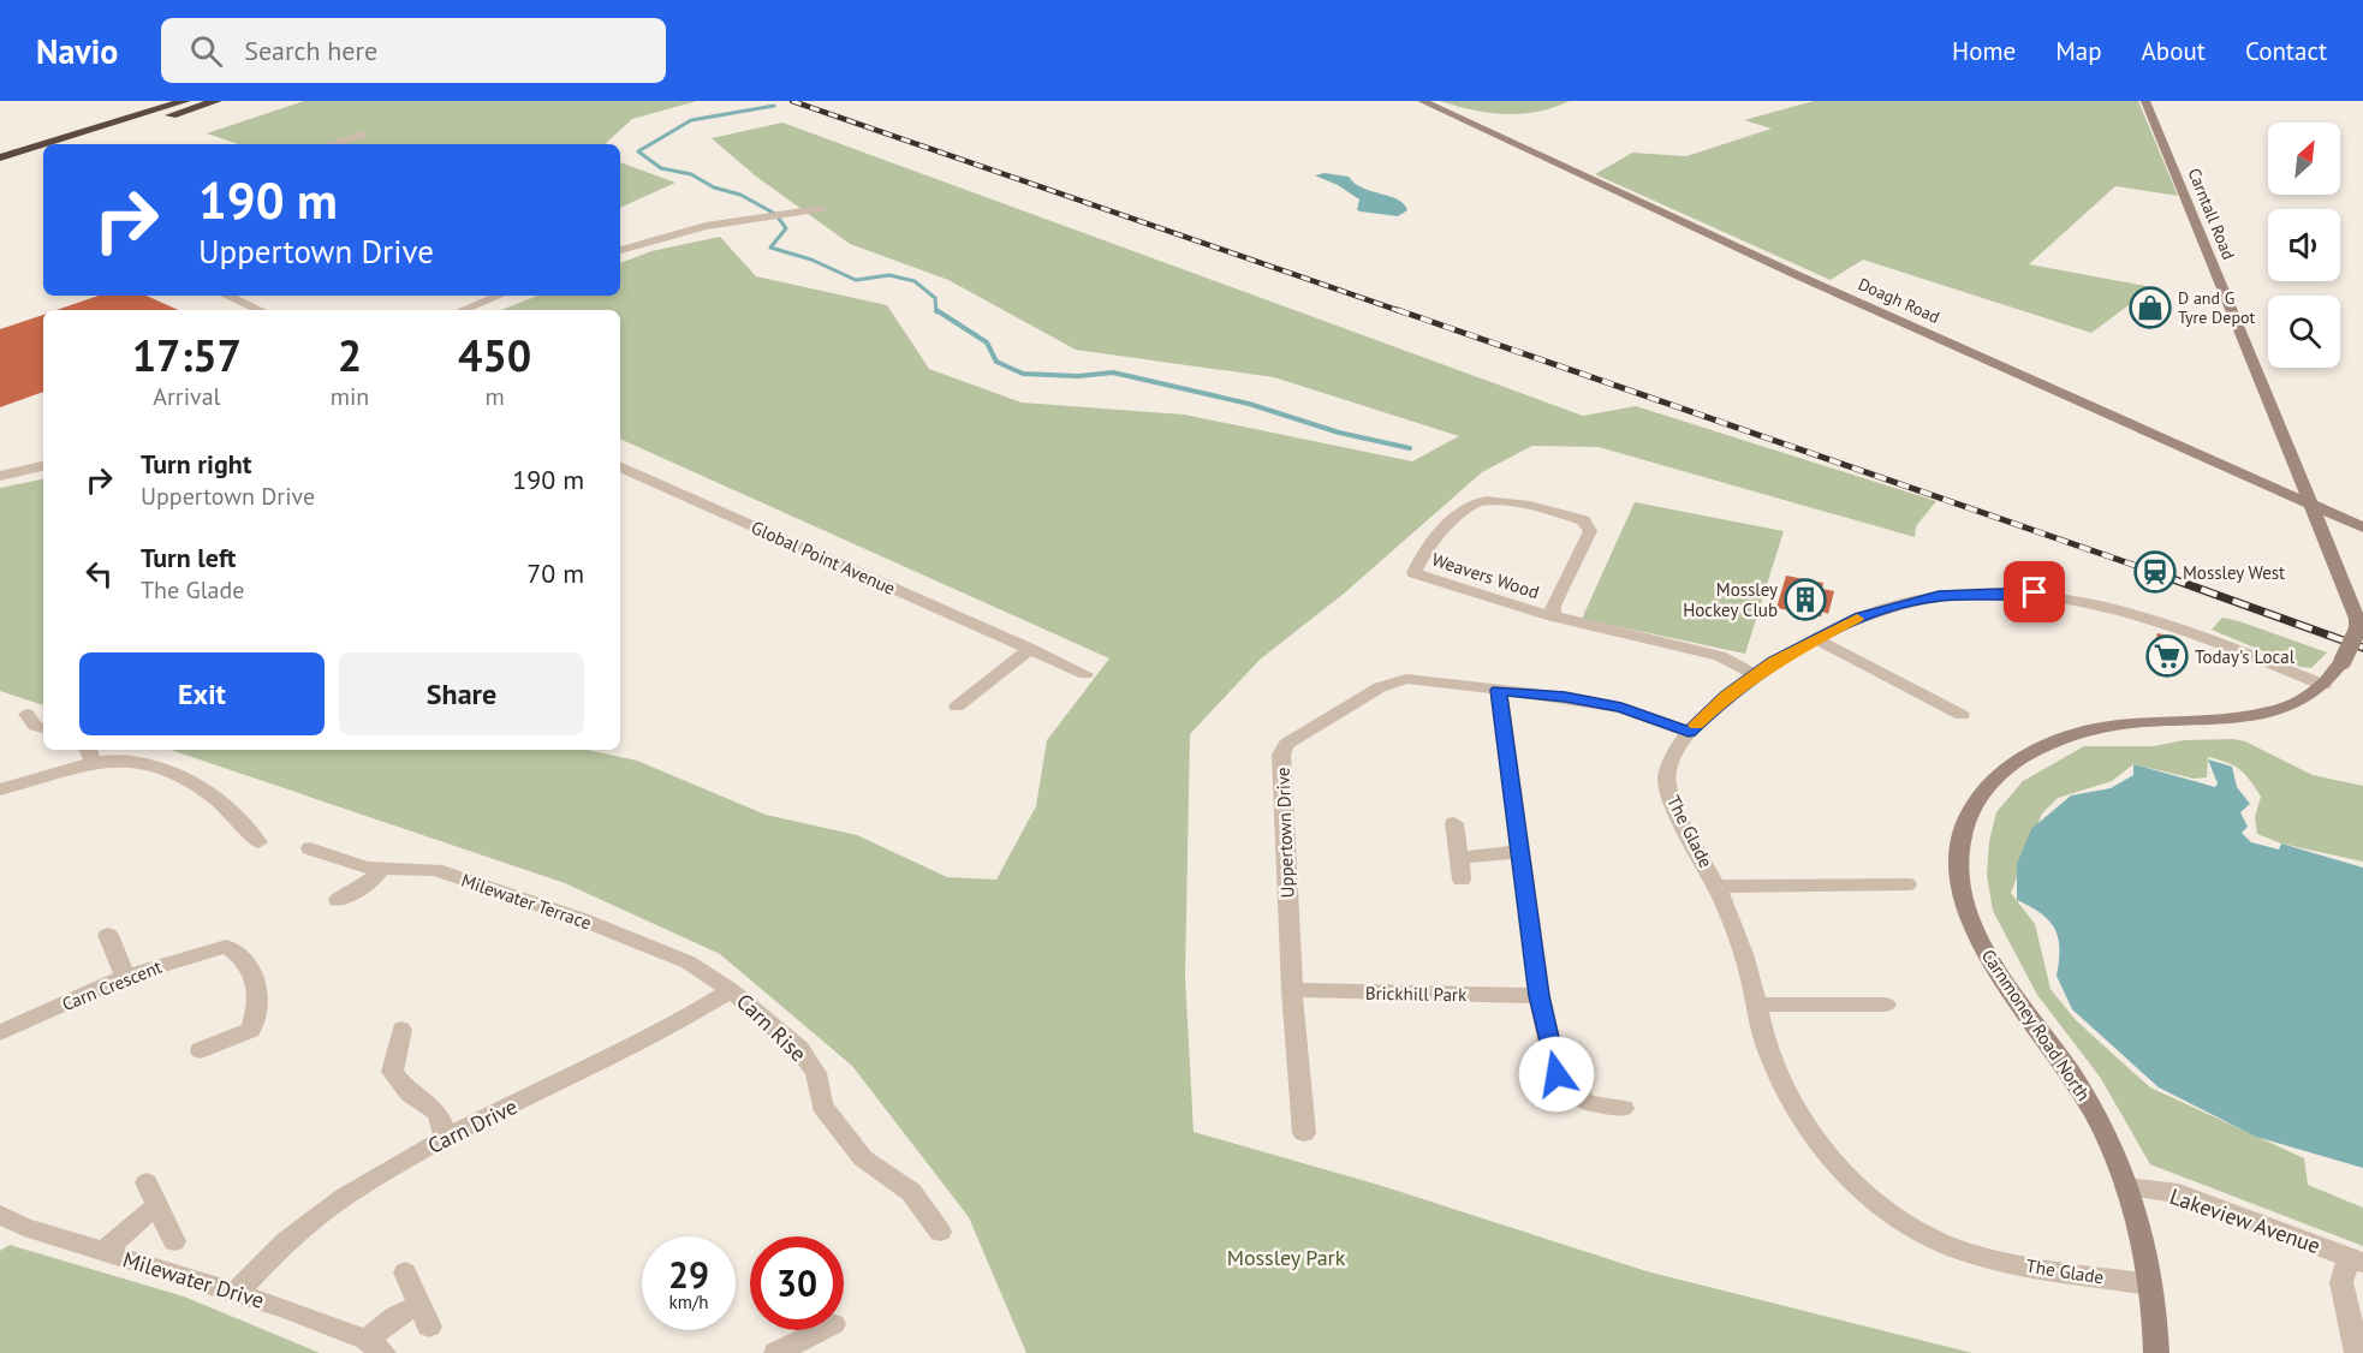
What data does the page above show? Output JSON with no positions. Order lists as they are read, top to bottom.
{
  "streets": {
    "street": [
      "Carntall Road",
      "Doagh Road",
      "Global Point Avenue",
      "Weavers Wood",
      "The Glade",
      "Uppertown Drive",
      "Milewater Terrace",
      "Carn Crescent",
      "Brickhill Park",
      "Carnmoney Road North",
      "Carn Rise",
      "Carn Drive",
      "Lakeview Avenue",
      "Milewater Drive"
    ]
  },
  "crossings": [
    ["Carntall Road", "Doagh Road"],
    ["Carntall Road", "Carnmoney Road North"],
    ["Doagh Road", "Carnmoney Road North"],
    ["Weavers Wood", "The Glade"],
    ["The Glade", "Uppertown Drive"],
    ["The Glade", "Carnmoney Road North"],
    ["Uppertown Drive", "Brickhill Park"],
    ["Milewater Terrace", "Carn Rise"],
    ["Milewater Terrace", "Carn Drive"],
    ["Carnmoney Road North", "Lakeview Avenue"],
    ["Carn Rise", "Carn Drive"],
    ["Carn Drive", "Milewater Drive"]
  ],
  "parks": ["Mossley Park"],
  "places": {
    "shop": ["D and G Tyre Depot"],
    "station": ["Mossley West"],
    "building": ["Mossley Hockey Club"],
    "supermarket": ["Today's Local"]
  },
  "north": "top right",
  "page": {
    "header": "Navio",
    "search": "Search here",
    "nav": [
      "Home",
      "Map",
      "About",
      "Contact"
    ],
    "turn": ["190 m", "Uppertown Drive"],
    "eta": [
      "17:57",
      "Arrival",
      "2",
      "min",
      "450",
      "m"
    ],
    "list": [
      {
        "name": "Turn right",
        "note": "Uppertown Drive",
        "value": "190 m"
      },
      {
        "name": "Turn left",
        "note": "The Glade",
        "value": "70 m"
      }
    ],
    "buttons": ["Exit", "Share"],
    "speed": "29 km/h",
    "limit": "30"
  }
}
